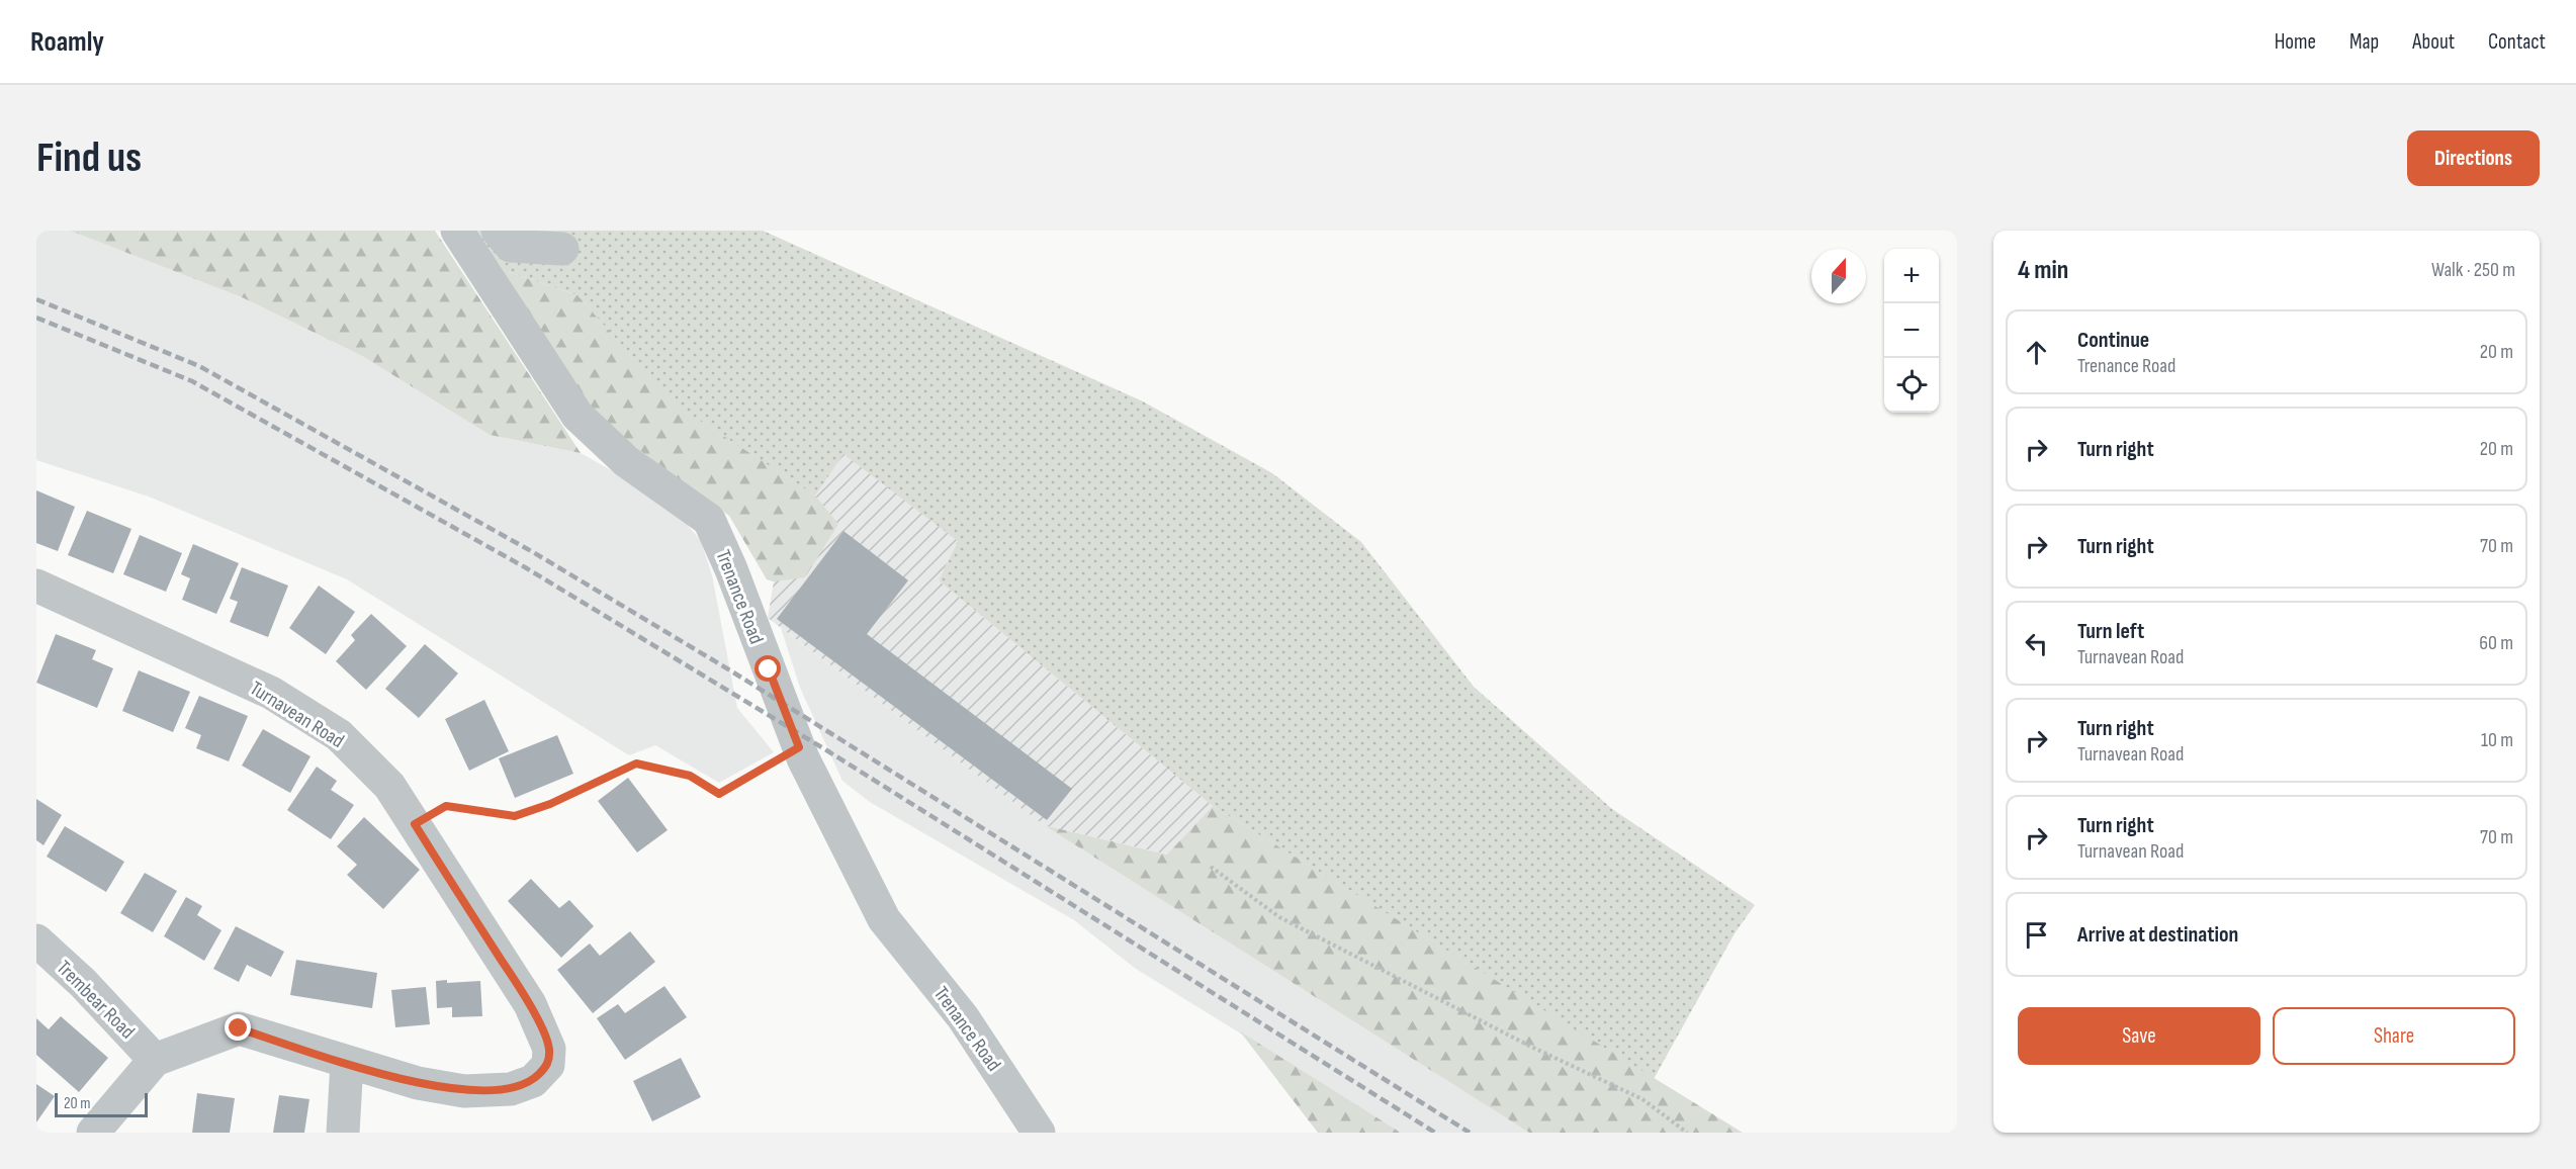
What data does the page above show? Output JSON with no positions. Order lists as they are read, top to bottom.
{
  "streets": {
    "street": ["Trenance Road", "Turnavean Road", "Trembear Road"]
  },
  "crossings": [
    ["Turnavean Road", "Trembear Road"]
  ],
  "scale_bar": "20 m",
  "north": "top",
  "page": {
    "header": "Roamly",
    "nav": [
      "Home",
      "Map",
      "About",
      "Contact"
    ],
    "buttons": [
      "Directions",
      ["Save", "Share"]
    ],
    "title": "Find us",
    "heading": ["4 min", "Walk · 250 m"],
    "map_buttons": ["+", "−"],
    "list": [
      ["Continue", "Trenance Road", "20 m"],
      ["Turn right", "20 m"],
      ["Turn right", "70 m"],
      ["Turn left", "Turnavean Road", "60 m"],
      ["Turn right", "Turnavean Road", "10 m"],
      ["Turn right", "Turnavean Road", "70 m"],
      "Arrive at destination"
    ],
    "scale": "20 m"
  }
}
